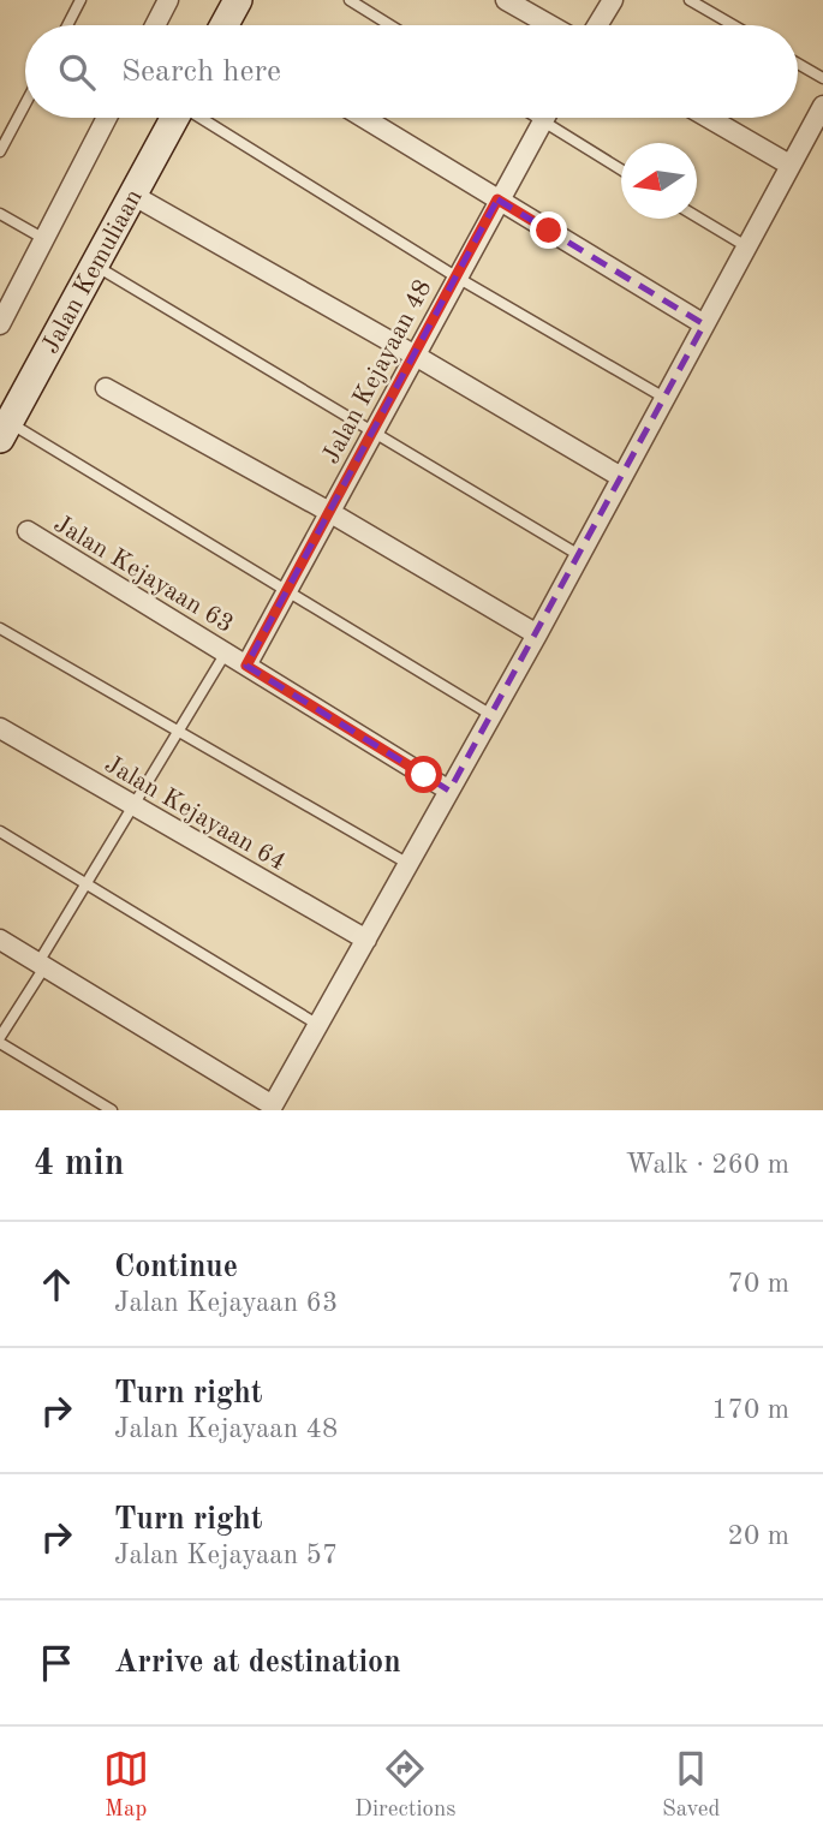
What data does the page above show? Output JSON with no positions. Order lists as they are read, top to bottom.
{
  "streets": {
    "street": [
      "Jalan Kemuliaan",
      "Jalan Kejayaan 48",
      "Jalan Kejayaan 63",
      "Jalan Kejayaan 64"
    ]
  },
  "crossings": [
    ["Jalan Kejayaan 48", "Jalan Kejayaan 63"]
  ],
  "north": "left",
  "page": {
    "search": "Search here",
    "heading": ["4 min", "Walk · 260 m"],
    "list": [
      ["Continue", "Jalan Kejayaan 63", "70 m"],
      ["Turn right", "Jalan Kejayaan 48", "170 m"],
      ["Turn right", "Jalan Kejayaan 57", "20 m"],
      "Arrive at destination"
    ],
    "nav": ["Map", "Directions", "Saved"]
  }
}
